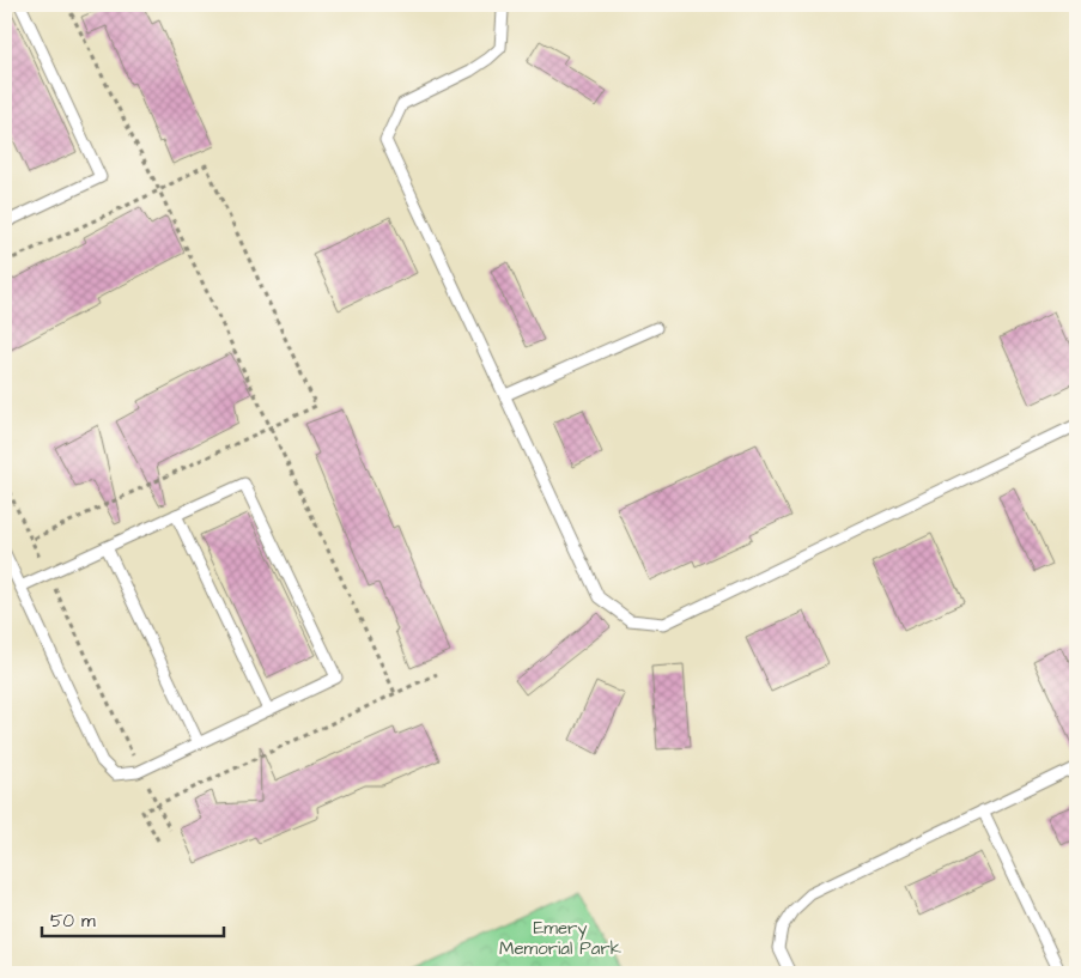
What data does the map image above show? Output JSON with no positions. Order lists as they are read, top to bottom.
{
  "parks": ["Emery Memorial Park"],
  "scale_bar": "50 m"
}
